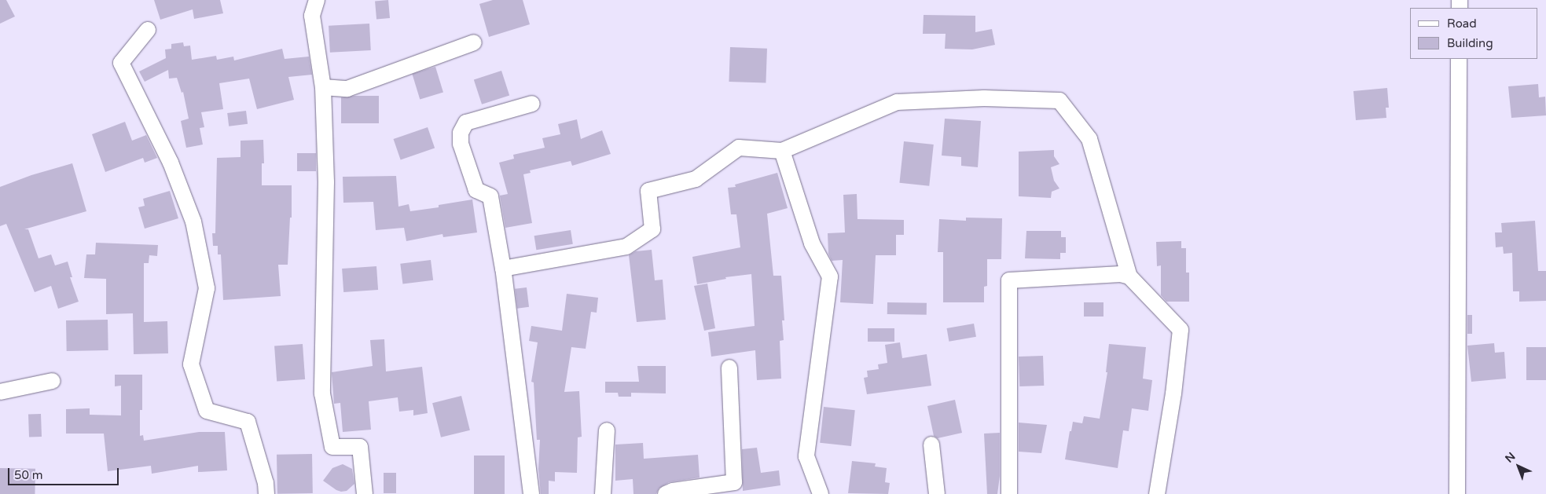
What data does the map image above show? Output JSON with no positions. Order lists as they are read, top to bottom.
{
  "legend": ["Road", "Building"],
  "scale_bar": "50 m",
  "north": "top left"
}
